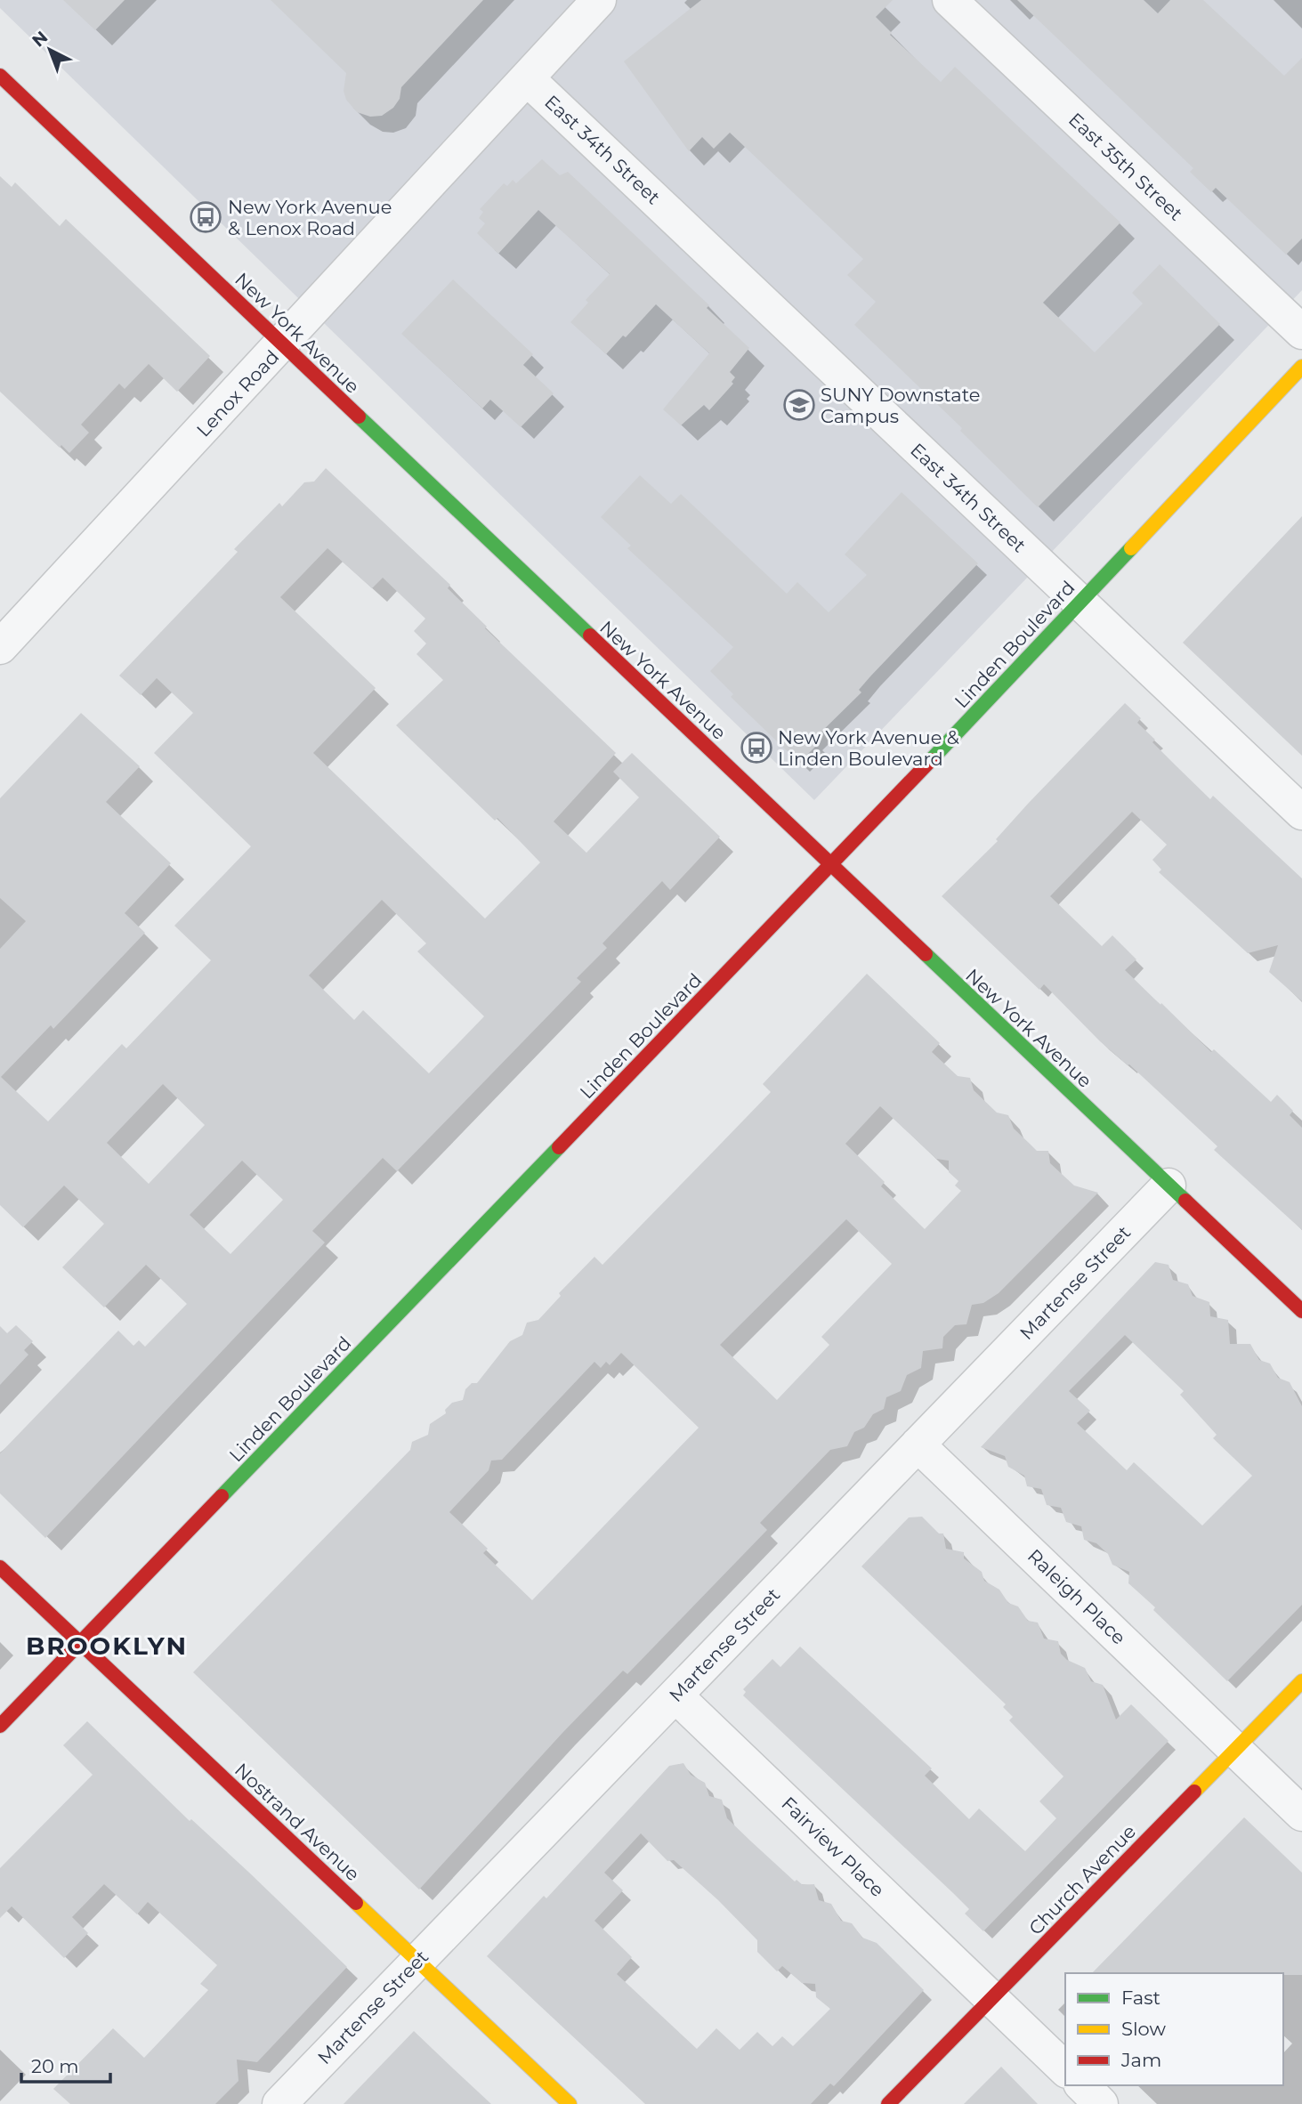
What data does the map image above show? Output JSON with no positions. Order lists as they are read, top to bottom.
{
  "streets": {
    "main road": [
      "New York Avenue",
      "Linden Boulevard",
      "Nostrand Avenue",
      "Church Avenue"
    ],
    "street": [
      "East 34th Street",
      "East 35th Street",
      "Lenox Road",
      "Martense Street",
      "Raleigh Place",
      "Fairview Place"
    ]
  },
  "crossings": [
    ["East 34th Street", "Lenox Road"],
    ["East 34th Street", "Linden Boulevard"],
    ["New York Avenue", "Lenox Road"],
    ["New York Avenue", "Linden Boulevard"],
    ["New York Avenue", "Martense Street"],
    ["Linden Boulevard", "Nostrand Avenue"],
    ["Martense Street", "Raleigh Place"],
    ["Martense Street", "Nostrand Avenue"],
    ["Martense Street", "Fairview Place"],
    ["Raleigh Place", "Church Avenue"],
    ["Fairview Place", "Church Avenue"]
  ],
  "districts": ["BROOKLYN"],
  "places": {
    "bus stop": ["New York Avenue & Lenox Road", "New York Avenue & Linden Boulevard"],
    "school or university": ["SUNY Downstate Campus"]
  },
  "legend": ["Fast", "Slow", "Jam"],
  "scale_bar": "20 m",
  "north": "top left"
}
